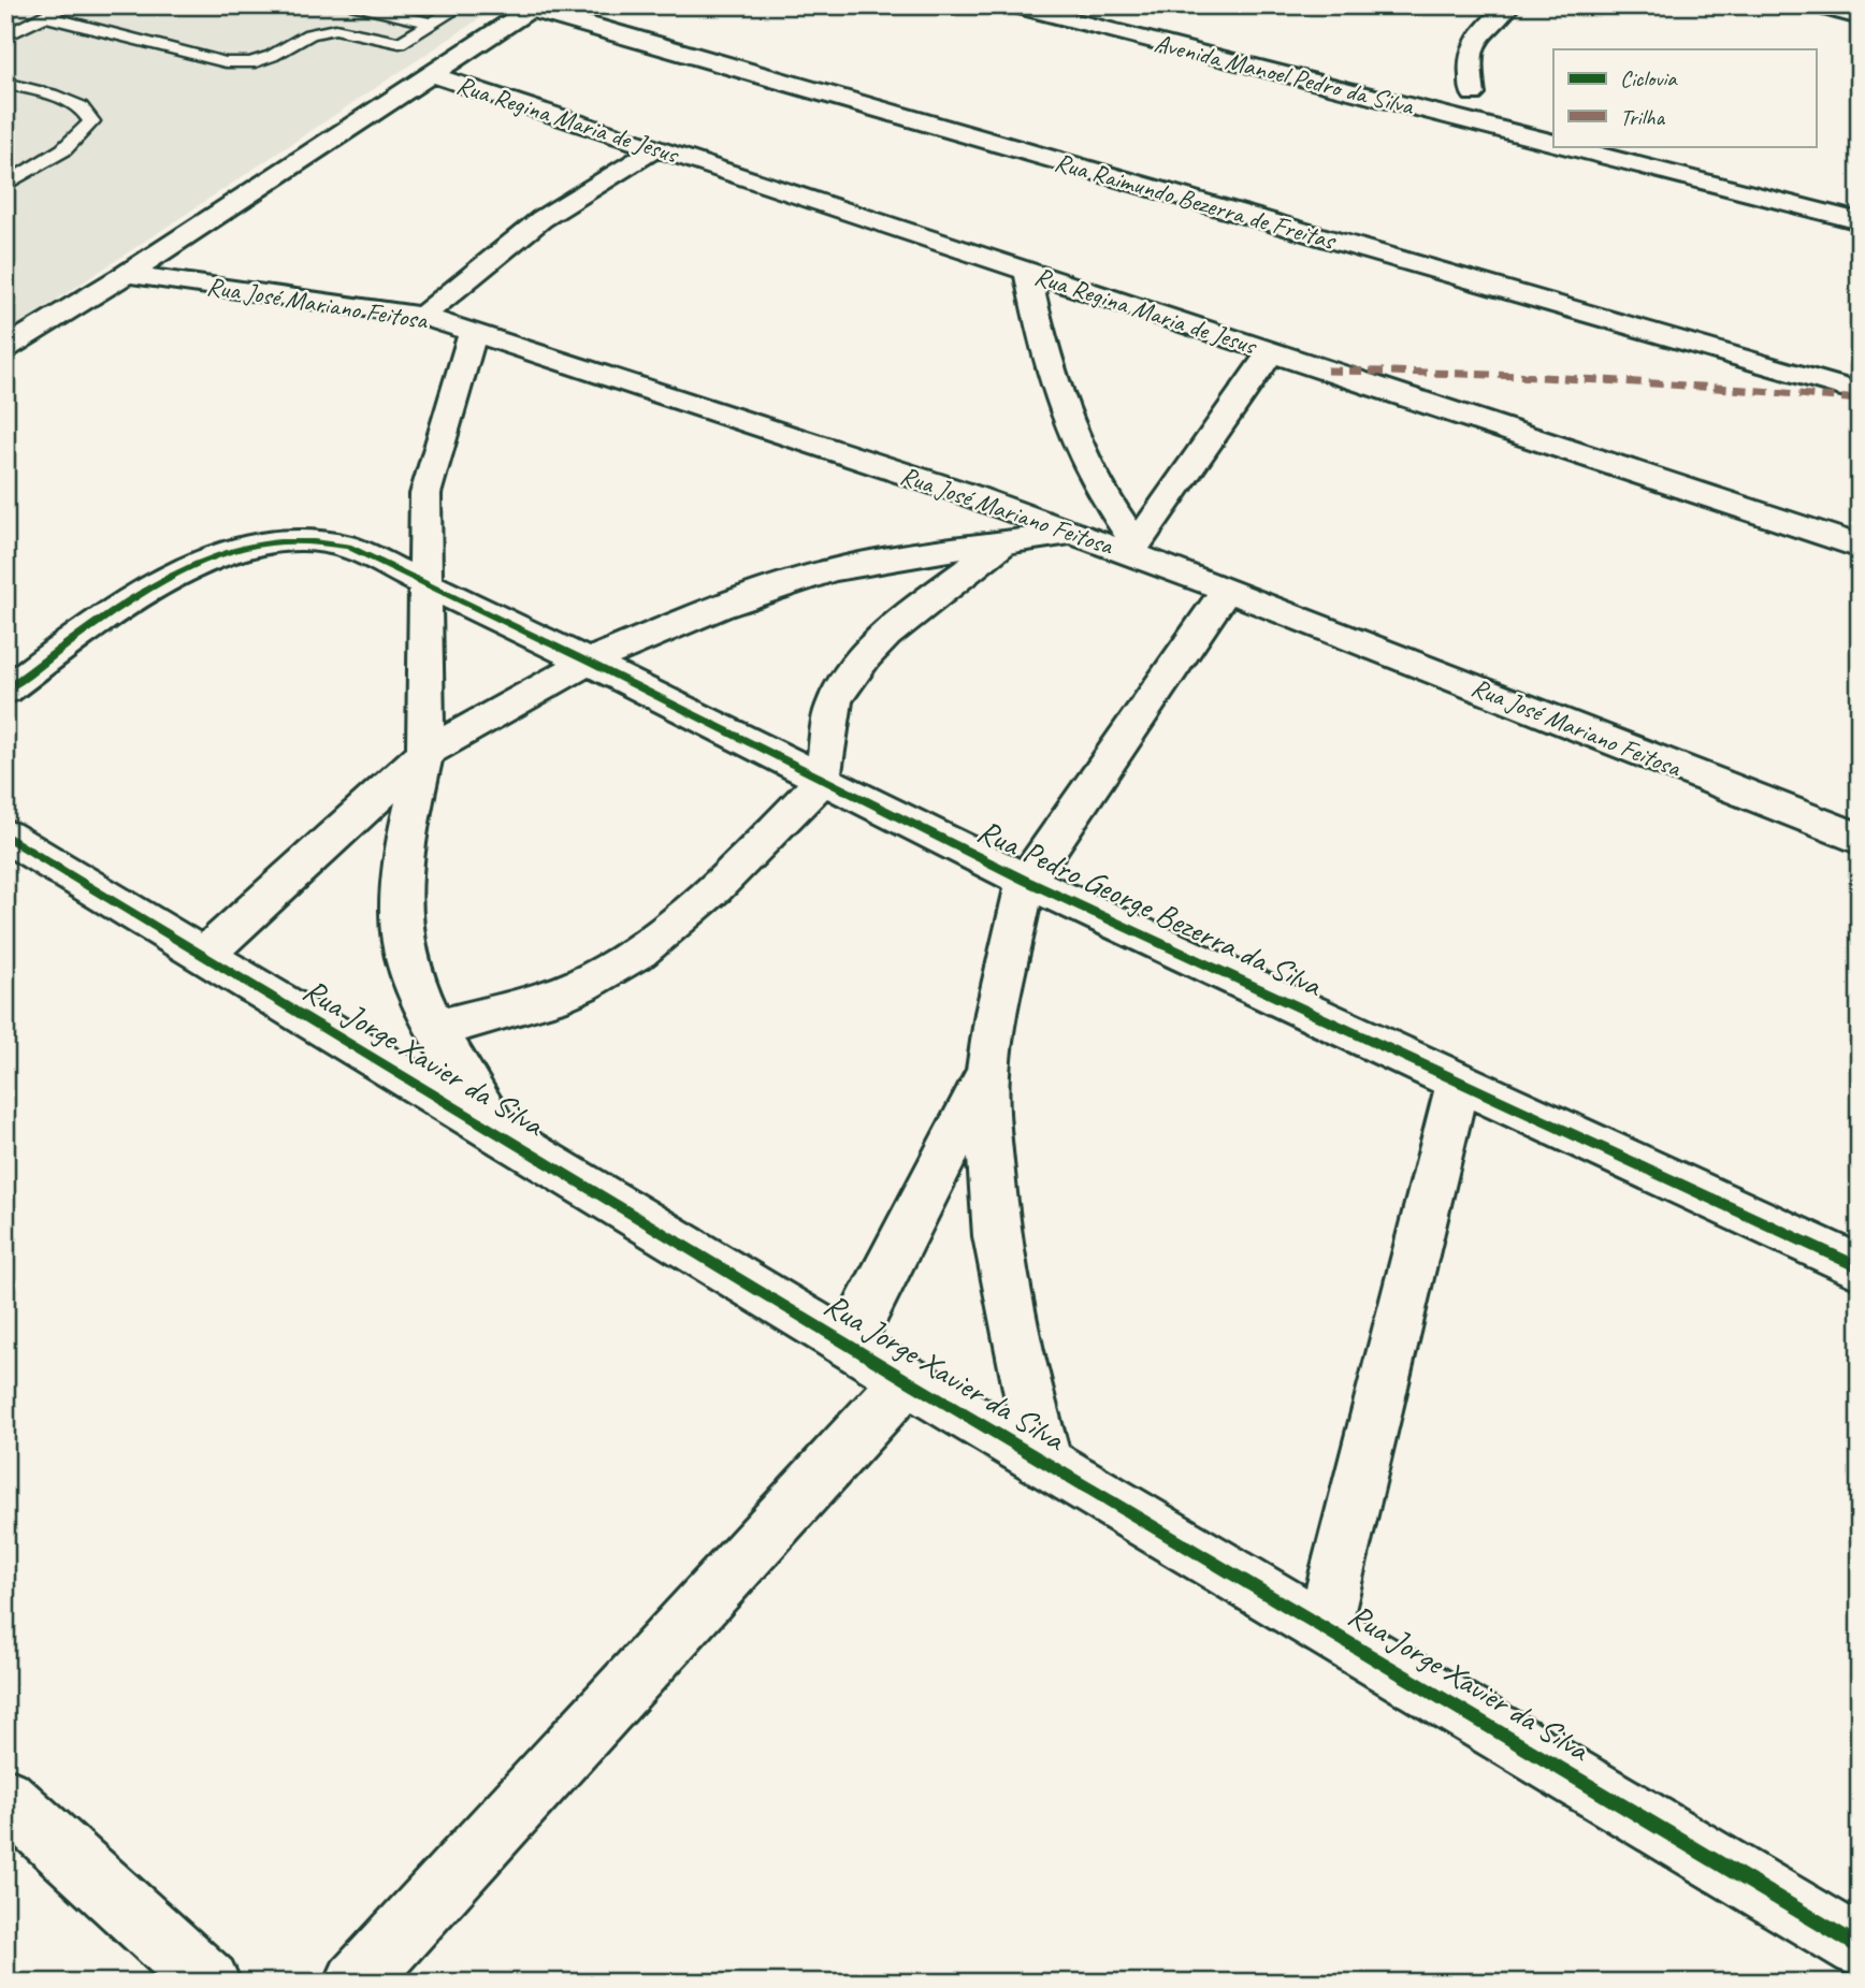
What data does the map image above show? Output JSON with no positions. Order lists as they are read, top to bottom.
{
  "streets": {
    "street": [
      "Avenida Manoel Pedro da Silva",
      "Rua Regina Maria de Jesus",
      "Rua Raimundo Bezerra de Freitas",
      "Rua José Mariano Feitosa",
      "Rua Pedro George Bezerra da Silva",
      "Rua Jorge Xavier da Silva"
    ]
  },
  "legend": ["Ciclovia", "Trilha"]
}
